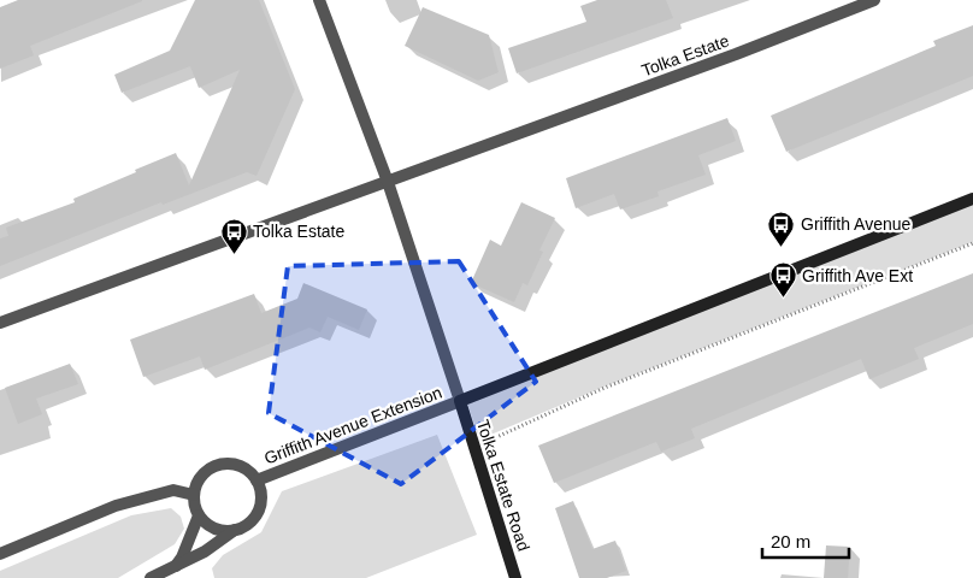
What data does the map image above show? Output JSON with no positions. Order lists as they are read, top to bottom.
{
  "streets": {
    "main road": ["Tolka Estate Road"],
    "street": ["Tolka Estate", "Griffith Avenue Extension"]
  },
  "crossings": [
    ["Griffith Avenue Extension", "Tolka Estate Road"]
  ],
  "places": {
    "bus stop": ["Griffith Avenue", "Tolka Estate", "Griffith Ave Ext"]
  },
  "scale_bar": "20 m"
}
